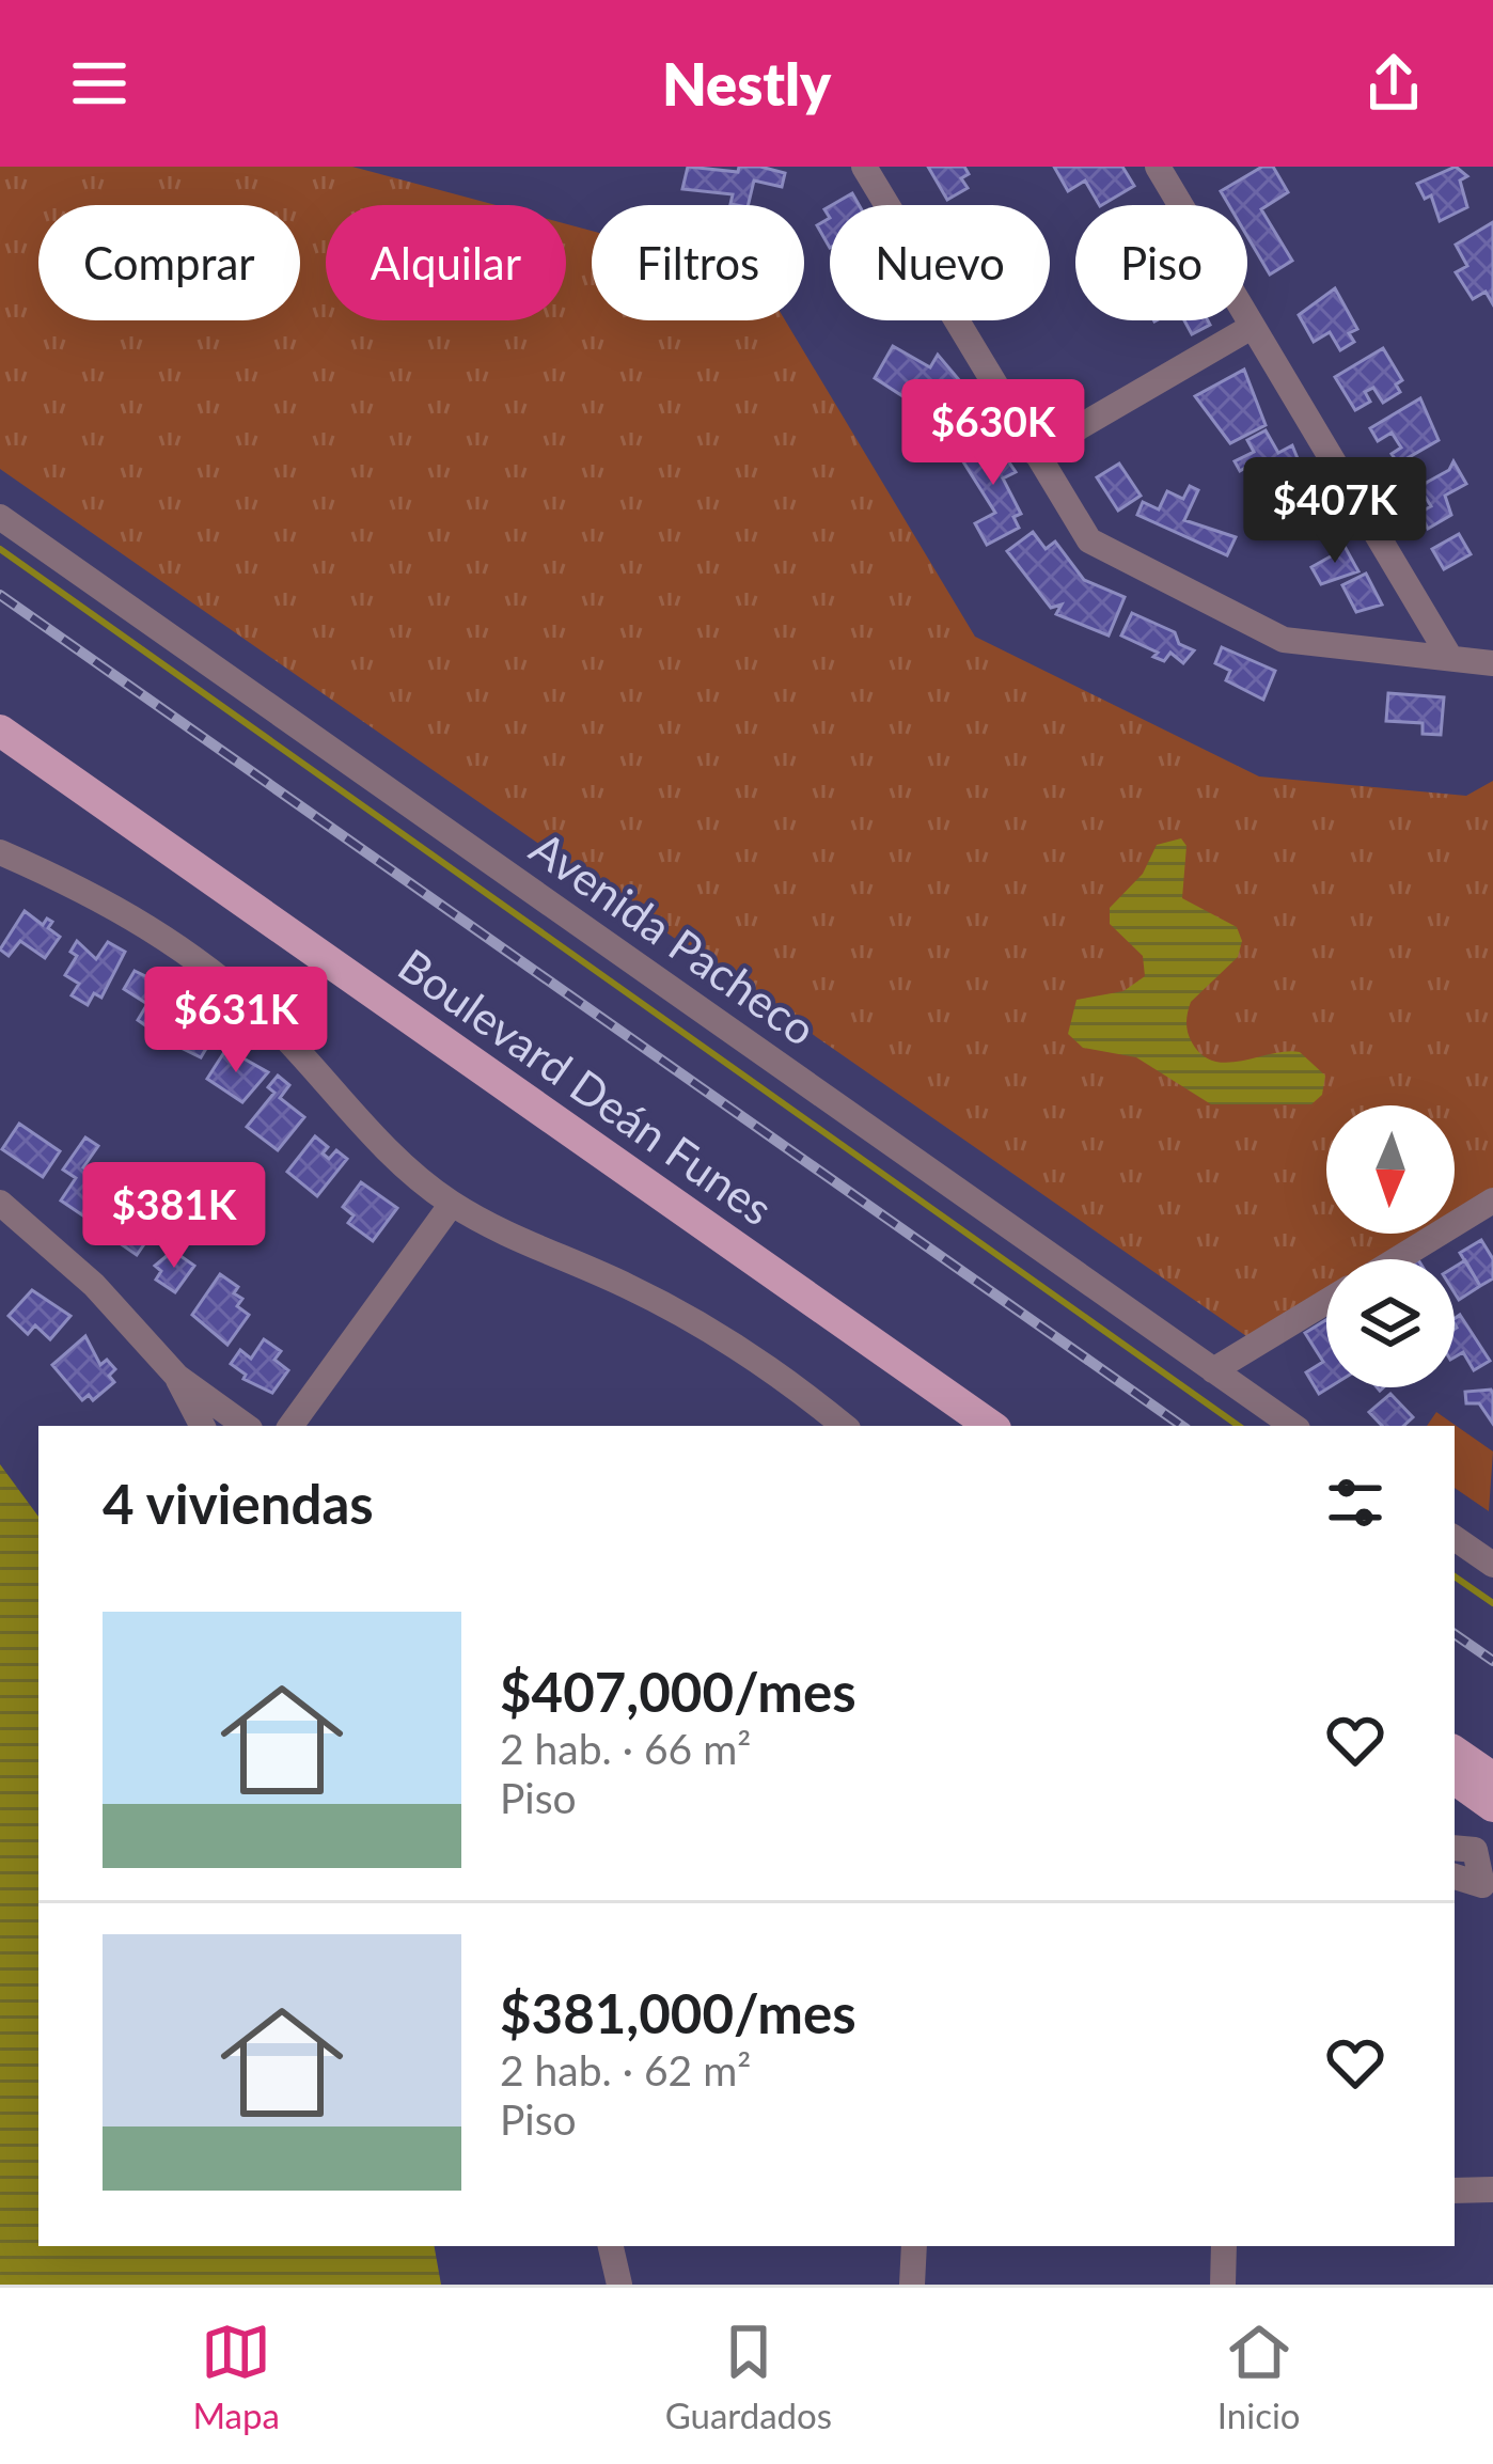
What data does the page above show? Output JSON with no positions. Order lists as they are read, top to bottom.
{
  "streets": {
    "main road": ["Boulevard Deán Funes"],
    "street": ["Avenida Pacheco"]
  },
  "north": "bottom",
  "page": {
    "header": "Nestly",
    "chip": [
      "Comprar",
      "Alquilar",
      "Filtros",
      "Nuevo",
      "Piso"
    ],
    "price": [
      "$630K",
      "$407K",
      "$631K",
      "$381K"
    ],
    "heading": "4 viviendas",
    "list": [
      {
        "name": "$407,000/mes",
        "note": "2 hab. · 66 m² · Piso"
      },
      {
        "name": "$381,000/mes",
        "note": "2 hab. · 62 m² · Piso"
      }
    ],
    "tabs": ["Mapa", "Guardados", "Inicio"]
  }
}
